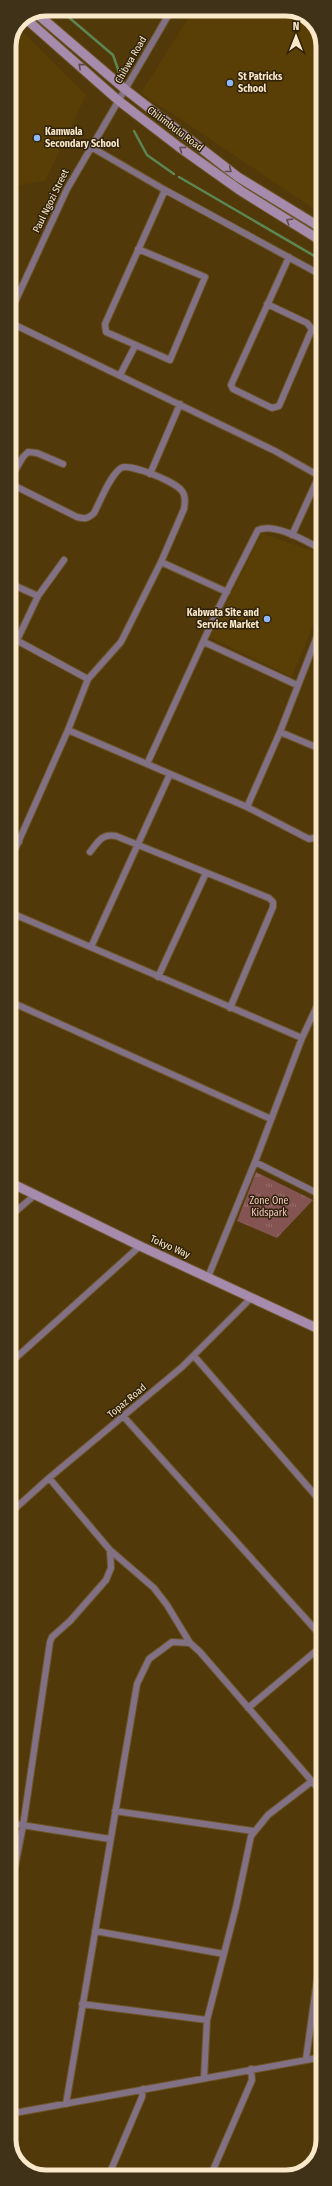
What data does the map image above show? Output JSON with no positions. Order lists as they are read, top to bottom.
{
  "streets": {
    "main road": ["Chilimbulu Road", "Tokyo Way"],
    "street": ["Chibwa Road", "Paul Ngozi Street", "Topaz Road"]
  },
  "crossings": [
    ["Chibwa Road", "Chilimbulu Road"],
    ["Chibwa Road", "Paul Ngozi Street"],
    ["Chilimbulu Road", "Paul Ngozi Street"],
    ["Tokyo Way", "Topaz Road"]
  ],
  "parks": ["Zone One Kidspark"],
  "places": ["St Patricks School", "Kamwala Secondary School", "Kabwata Site and Service Market"],
  "north": "top"
}
